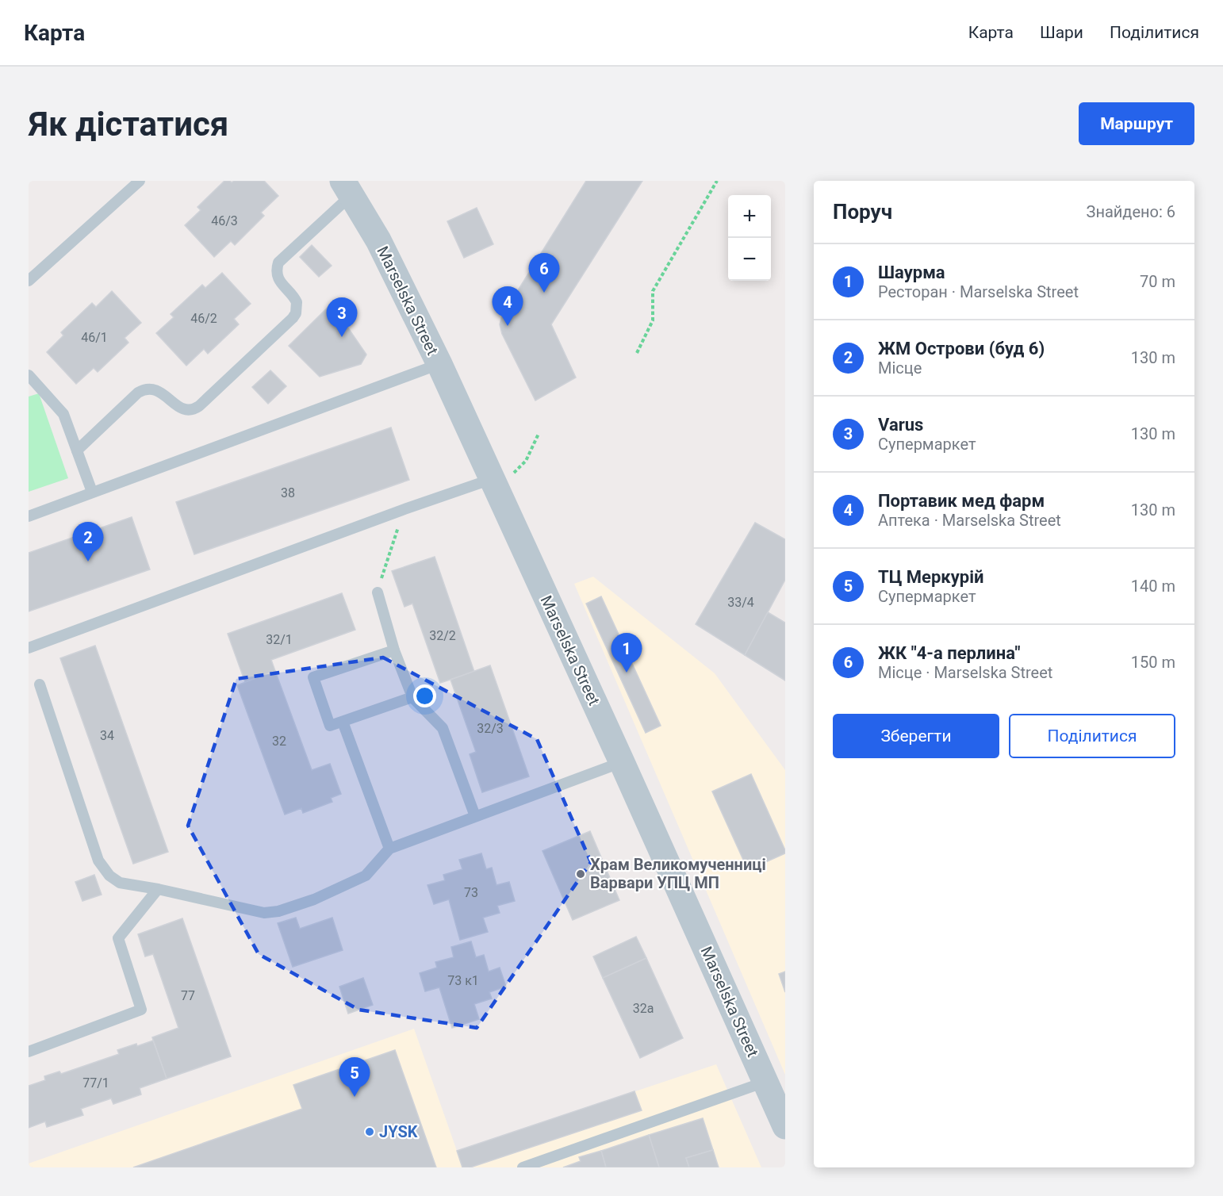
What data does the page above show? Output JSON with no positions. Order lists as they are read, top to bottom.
{
  "streets": {
    "street": ["Marselska Street"]
  },
  "places": ["Храм Великомученниці Варвари УПЦ МП", "JYSK"],
  "house_numbers": [
    "46/3",
    "46/2",
    "46/1",
    "38",
    "33/4",
    "32/2",
    "32/1",
    "32/3",
    "34",
    "32",
    "73",
    "73 к1",
    "77",
    "32а",
    "77/1"
  ],
  "page": {
    "header": "Карта",
    "nav": ["Карта", "Шари", "Поділитися"],
    "buttons": [
      "Маршрут",
      ["Зберегти", "Поділитися"]
    ],
    "title": "Як дістатися",
    "heading": ["Поруч", "Знайдено: 6"],
    "map_buttons": ["+", "−"],
    "list": [
      {
        "mark": "1",
        "name": "Шаурма",
        "note": "Ресторан · Marselska Street",
        "value": "70 m"
      },
      {
        "mark": "2",
        "name": "ЖМ Острови (буд 6)",
        "note": "Місце",
        "value": "130 m"
      },
      {
        "mark": "3",
        "name": "Varus",
        "note": "Супермаркет",
        "value": "130 m"
      },
      {
        "mark": "4",
        "name": "Портавик мед фарм",
        "note": "Аптека · Marselska Street",
        "value": "130 m"
      },
      {
        "mark": "5",
        "name": "ТЦ Меркурій",
        "note": "Супермаркет",
        "value": "140 m"
      },
      {
        "mark": "6",
        "name": "ЖК \"4-а перлина\"",
        "note": "Місце · Marselska Street",
        "value": "150 m"
      }
    ],
    "pins": [
      "6",
      "4",
      "3",
      "2",
      "1",
      "5"
    ]
  }
}
